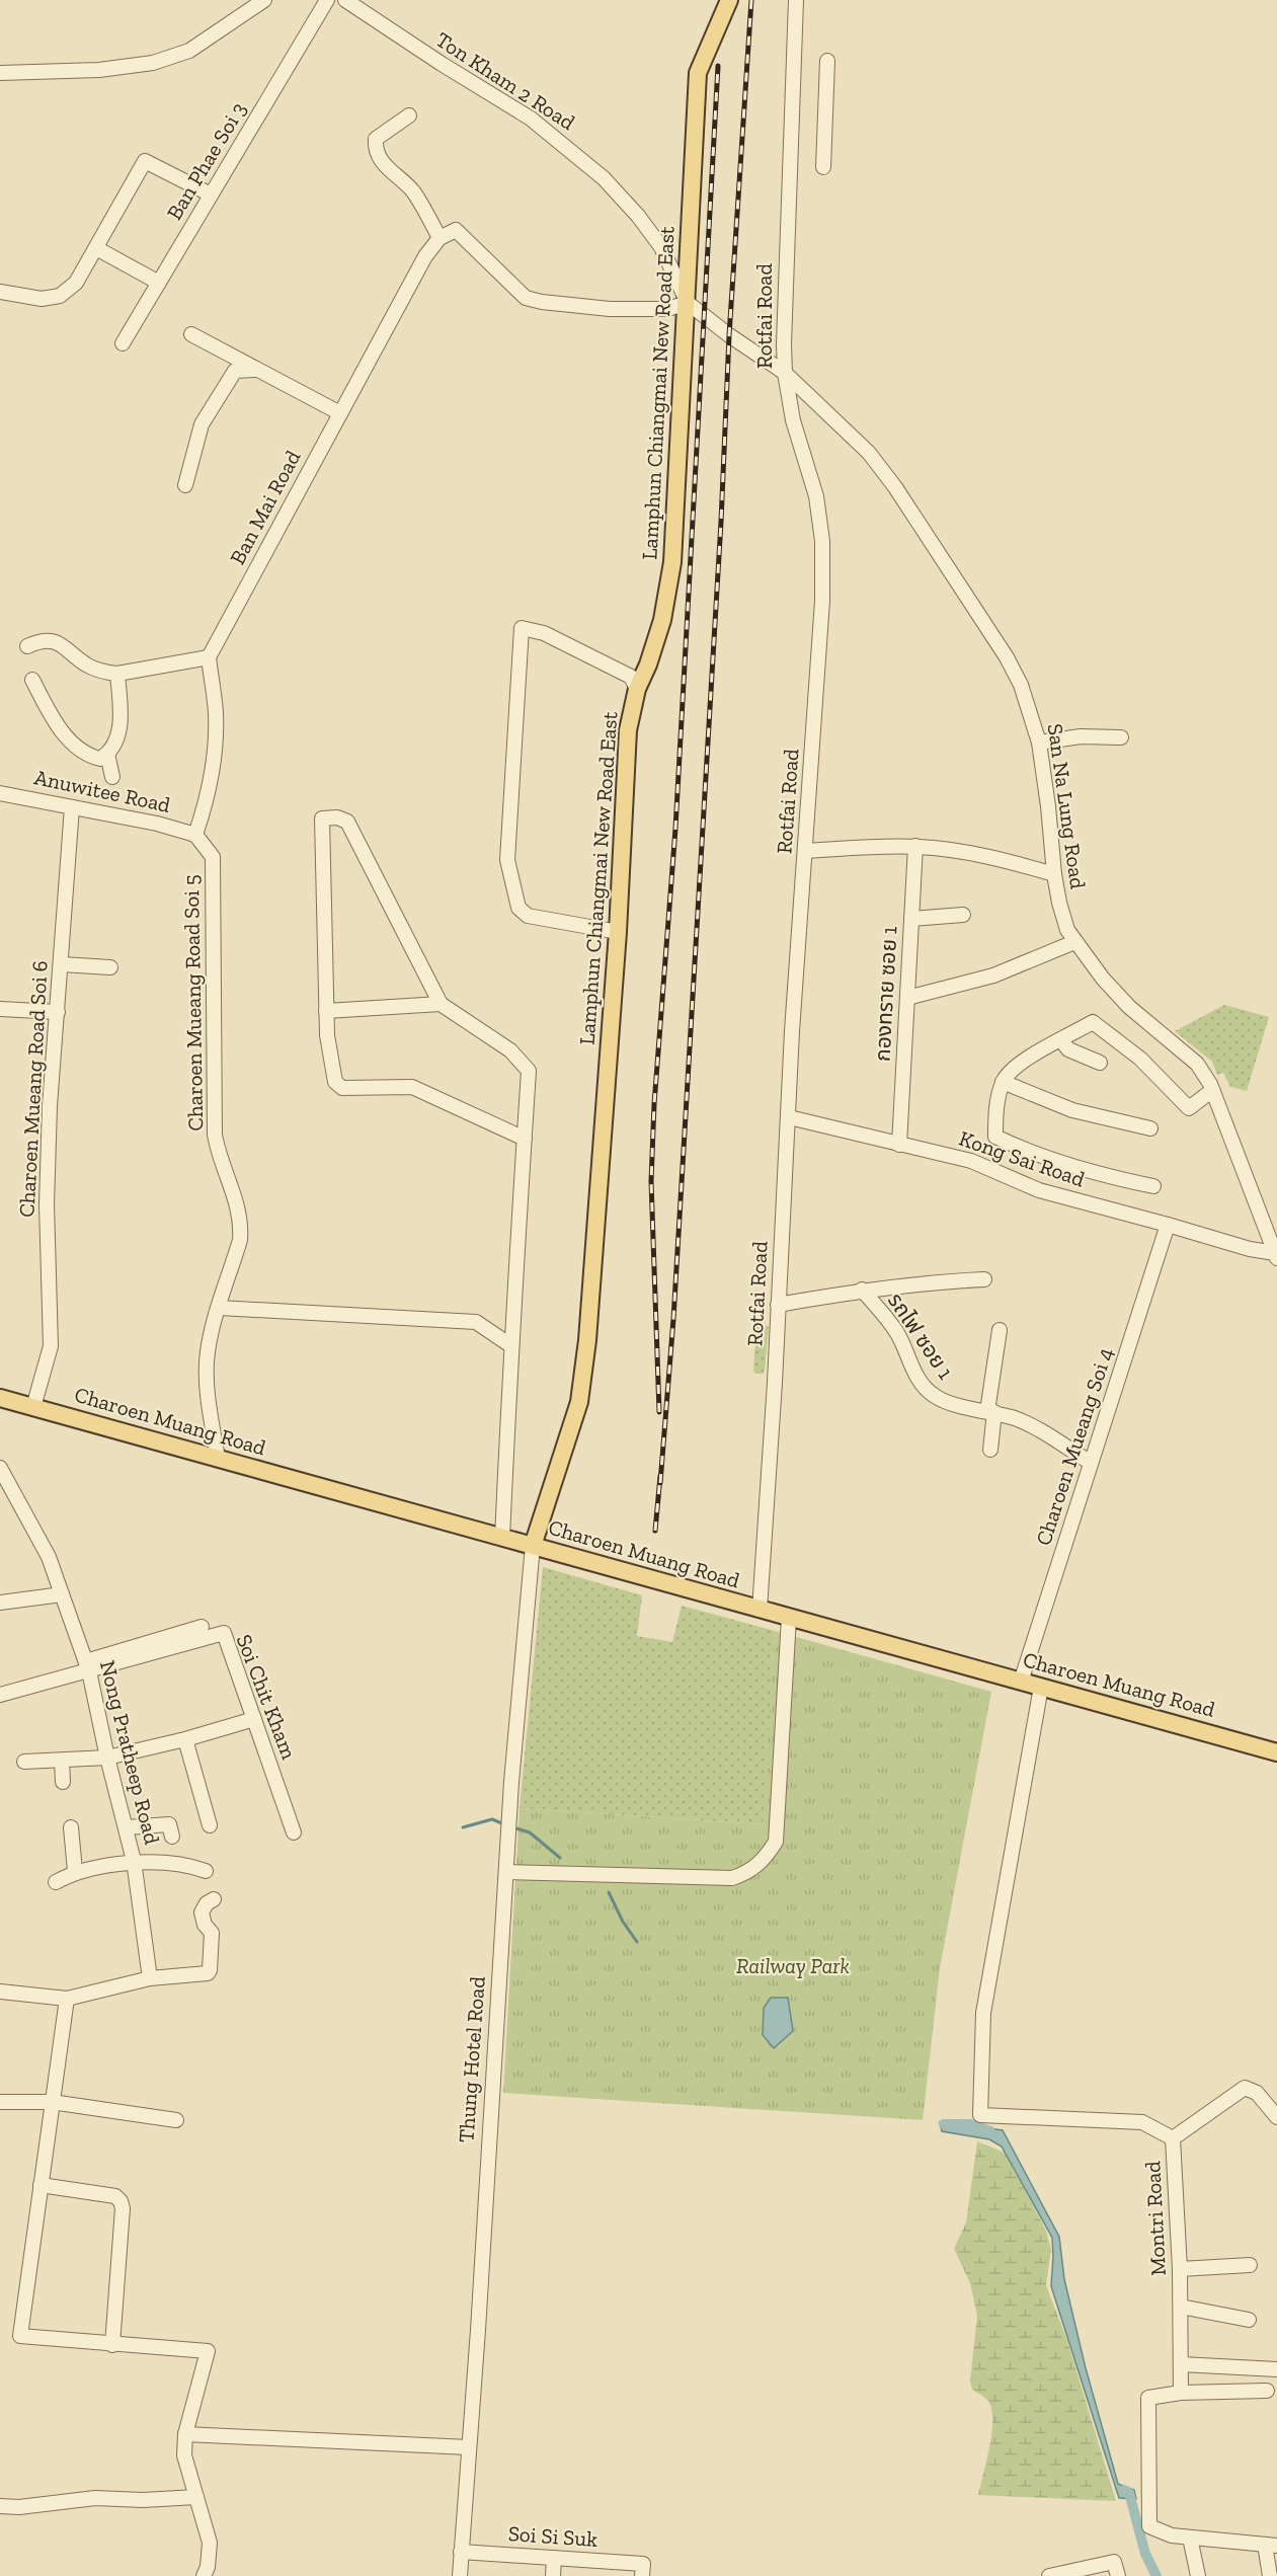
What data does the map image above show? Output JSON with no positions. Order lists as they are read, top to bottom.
{
  "streets": {
    "main road": ["Lamphun Chiangmai New Road East", "Charoen Muang Road"],
    "street": [
      "Ton Kham 2 Road",
      "Ban Phae Soi 3",
      "Rotfai Road",
      "Ban Mai Road",
      "Anuwitee Road",
      "San Na Lung Road",
      "กองทราย ซอย 1",
      "Charoen Mueang Road Soi 5",
      "Charoen Mueang Road Soi 6",
      "Kong Sai Road",
      "รถไฟ ซอย 1",
      "Charoen Mueang Soi 4",
      "Soi Chit Kham",
      "Nong Pratheep Road",
      "Thung Hotel Road",
      "Montri Road",
      "Soi Si Suk"
    ]
  },
  "crossings": [
    ["Ton Kham 2 Road", "Lamphun Chiangmai New Road East"],
    ["Ton Kham 2 Road", "Ban Mai Road"],
    ["Ton Kham 2 Road", "San Na Lung Road"],
    ["Rotfai Road", "San Na Lung Road"],
    ["Rotfai Road", "Kong Sai Road"],
    ["Rotfai Road", "รถไฟ ซอย 1"],
    ["Rotfai Road", "Charoen Muang Road"],
    ["Lamphun Chiangmai New Road East", "Ban Mai Road"],
    ["Lamphun Chiangmai New Road East", "San Na Lung Road"],
    ["Lamphun Chiangmai New Road East", "Charoen Muang Road"],
    ["Lamphun Chiangmai New Road East", "Thung Hotel Road"],
    ["Ban Mai Road", "San Na Lung Road"],
    ["Anuwitee Road", "Charoen Mueang Road Soi 5"],
    ["Anuwitee Road", "Charoen Mueang Road Soi 6"],
    ["San Na Lung Road", "Kong Sai Road"],
    ["กองทราย ซอย 1", "Kong Sai Road"],
    ["Charoen Mueang Road Soi 5", "Charoen Muang Road"],
    ["Charoen Mueang Road Soi 6", "Charoen Muang Road"],
    ["Kong Sai Road", "Charoen Mueang Soi 4"],
    ["รถไฟ ซอย 1", "Charoen Mueang Soi 4"],
    ["Charoen Muang Road", "Charoen Mueang Soi 4"],
    ["Charoen Muang Road", "Thung Hotel Road"],
    ["Soi Chit Kham", "Nong Pratheep Road"],
    ["Thung Hotel Road", "Soi Si Suk"]
  ],
  "parks": ["Railway Park"]
}
